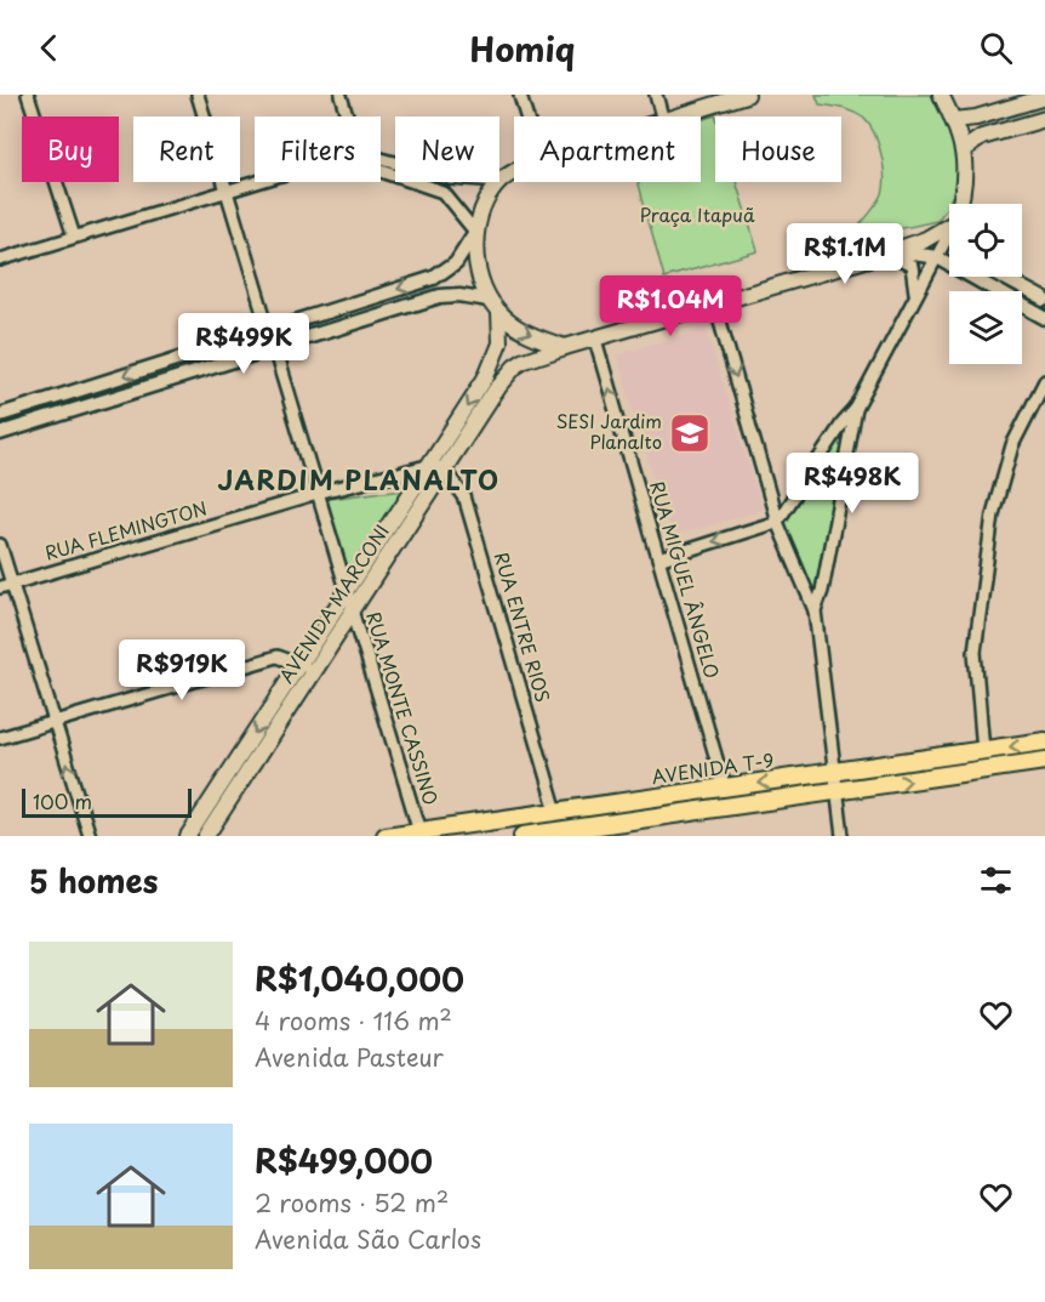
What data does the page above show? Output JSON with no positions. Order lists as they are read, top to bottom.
{
  "streets": {
    "main road": ["AVENIDA MARCONI", "AVENIDA T-9"],
    "street": [
      "RUA FLEMINGTON",
      "RUA MIGUEL ÂNGELO",
      "RUA ENTRE RIOS",
      "RUA MONTE CASSINO"
    ]
  },
  "crossings": [
    ["RUA FLEMINGTON", "AVENIDA MARCONI"],
    ["RUA FLEMINGTON", "RUA ENTRE RIOS"],
    ["RUA FLEMINGTON", "RUA MONTE CASSINO"],
    ["RUA MIGUEL ÂNGELO", "AVENIDA MARCONI"],
    ["RUA MIGUEL ÂNGELO", "AVENIDA T-9"],
    ["AVENIDA MARCONI", "RUA ENTRE RIOS"],
    ["AVENIDA MARCONI", "RUA MONTE CASSINO"],
    ["RUA ENTRE RIOS", "AVENIDA T-9"],
    ["RUA MONTE CASSINO", "AVENIDA T-9"]
  ],
  "one_way": ["RUA MIGUEL ÂNGELO"],
  "districts": ["JARDIM PLANALTO"],
  "parks": ["Praça Itapuã"],
  "places": {
    "school or university": ["SESI Jardim Planalto"]
  },
  "scale_bar": "100 m",
  "page": {
    "header": "Homiq",
    "chip": [
      "Buy",
      "Rent",
      "Filters",
      "New",
      "Apartment",
      "House"
    ],
    "price": [
      "R$1.1M",
      "R$1.04M",
      "R$499K",
      "R$498K",
      "R$919K"
    ],
    "scale": "100 m",
    "heading": "5 homes",
    "list": [
      {
        "name": "R$1,040,000",
        "note": "4 rooms · 116 m² · Avenida Pasteur"
      },
      {
        "name": "R$499,000",
        "note": "2 rooms · 52 m² · Avenida São Carlos"
      }
    ]
  }
}
